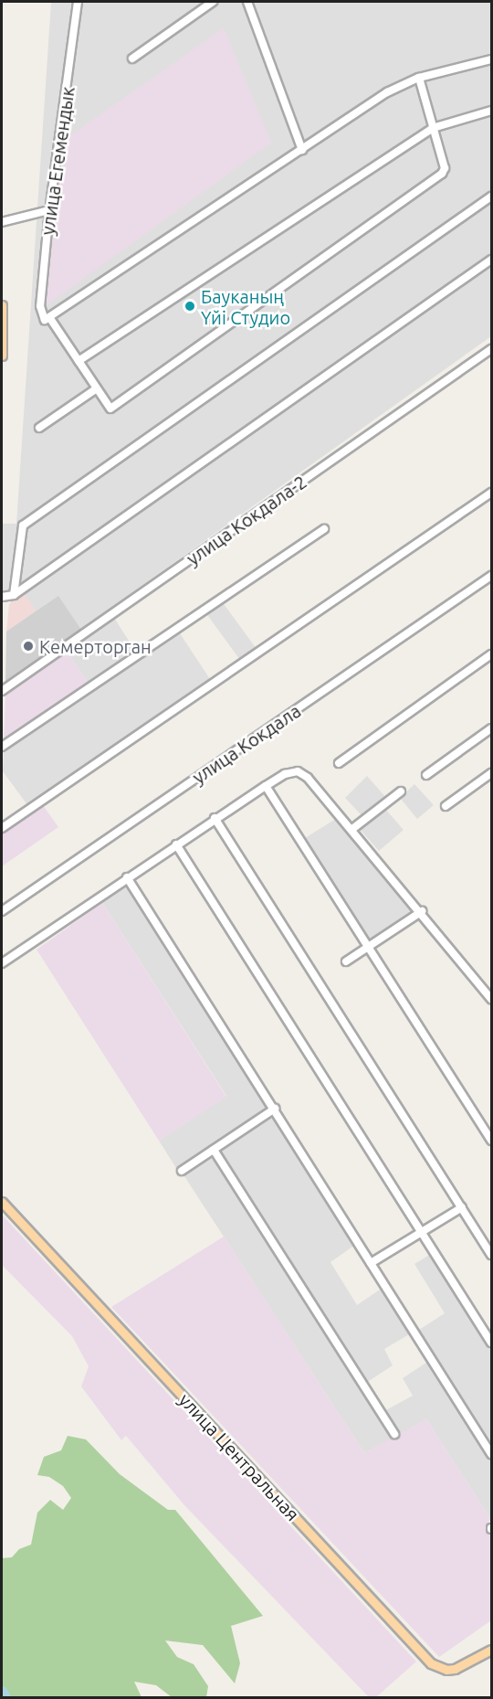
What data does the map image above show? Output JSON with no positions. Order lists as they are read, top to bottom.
{
  "streets": {
    "main road": ["улица Центральная"],
    "street": ["улица Егемендык", "улица Кокдала-2", "улица Кокдала"]
  },
  "places": ["Бауканың Үйі Студио", "Кемерторган"]
}
